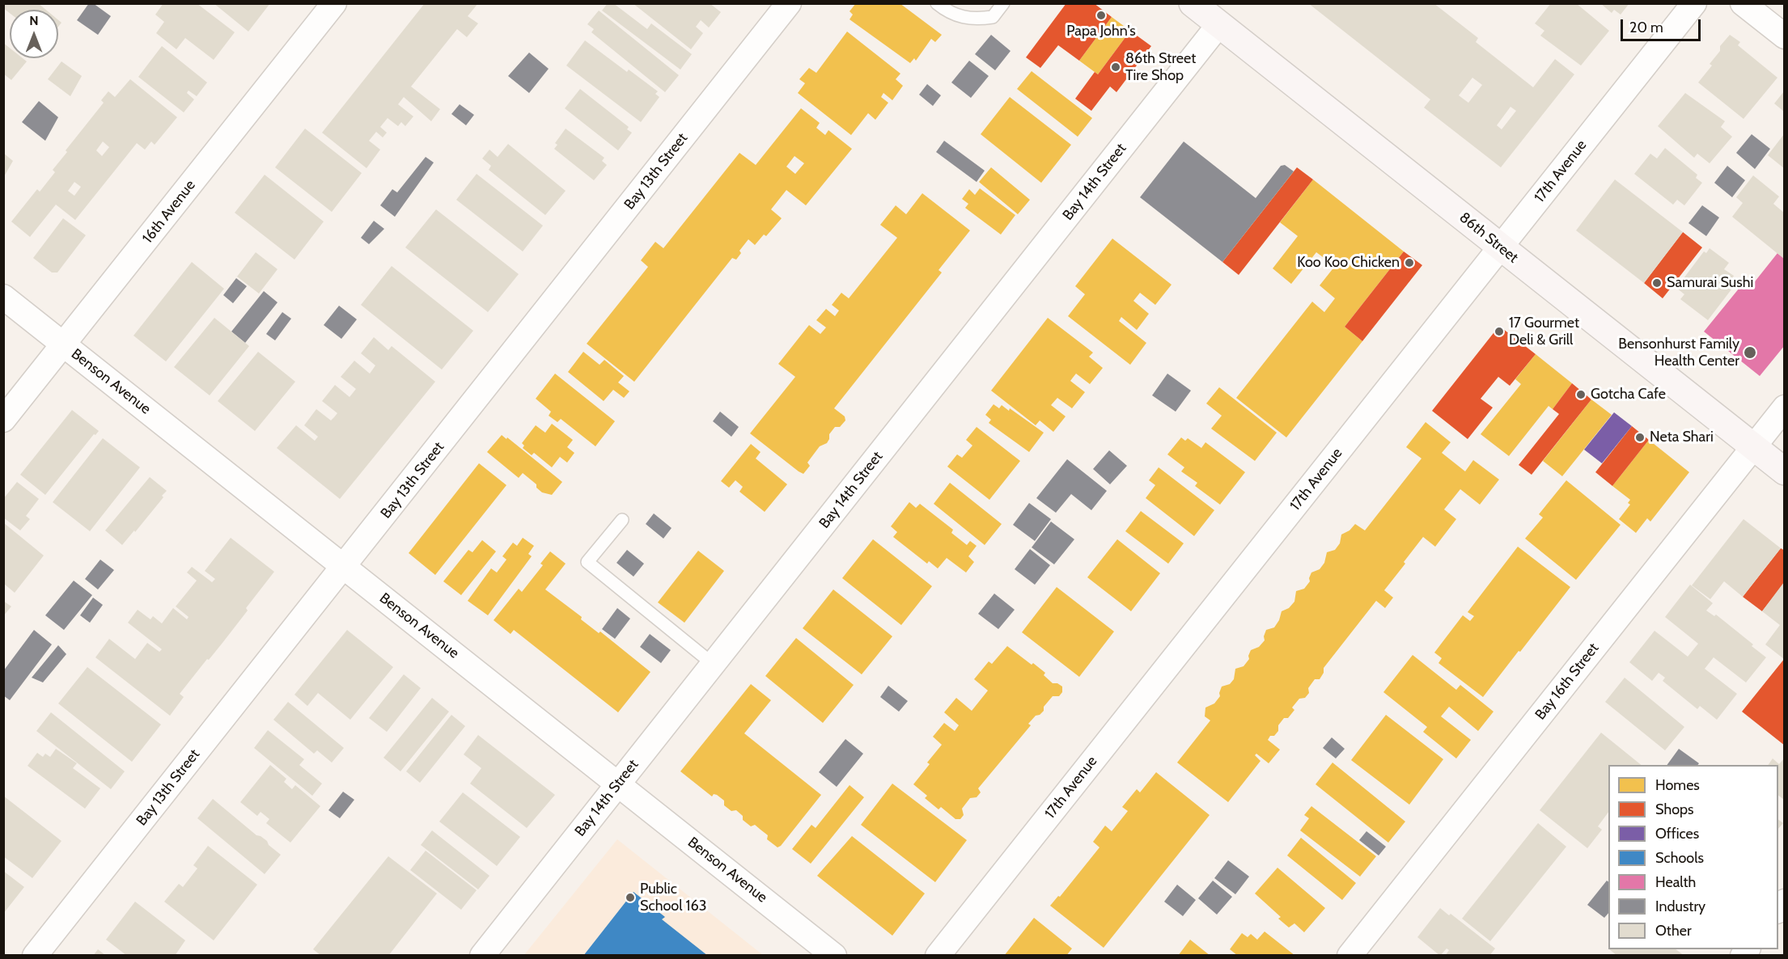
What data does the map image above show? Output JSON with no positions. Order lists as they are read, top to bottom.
{
  "streets": {
    "main road": ["86th Street"],
    "street": [
      "Bay 13th Street",
      "17th Avenue",
      "Bay 14th Street",
      "16th Avenue",
      "Benson Avenue",
      "Bay 16th Street"
    ]
  },
  "crossings": [
    ["Bay 13th Street", "Benson Avenue"],
    ["17th Avenue", "86th Street"],
    ["Bay 14th Street", "86th Street"],
    ["Bay 14th Street", "Benson Avenue"],
    ["16th Avenue", "Benson Avenue"],
    ["86th Street", "Bay 16th Street"]
  ],
  "places": [
    "Papa John's",
    "86th Street Tire Shop",
    "Koo Koo Chicken",
    "Samurai Sushi",
    "17 Gourmet Deli & Grill",
    "Bensonhurst Family Health Center",
    "Gotcha Cafe",
    "Neta Shari",
    "Public School 163"
  ],
  "legend": [
    "Homes",
    "Shops",
    "Offices",
    "Schools",
    "Health",
    "Industry",
    "Other"
  ],
  "scale_bar": "20 m",
  "north": "top"
}
